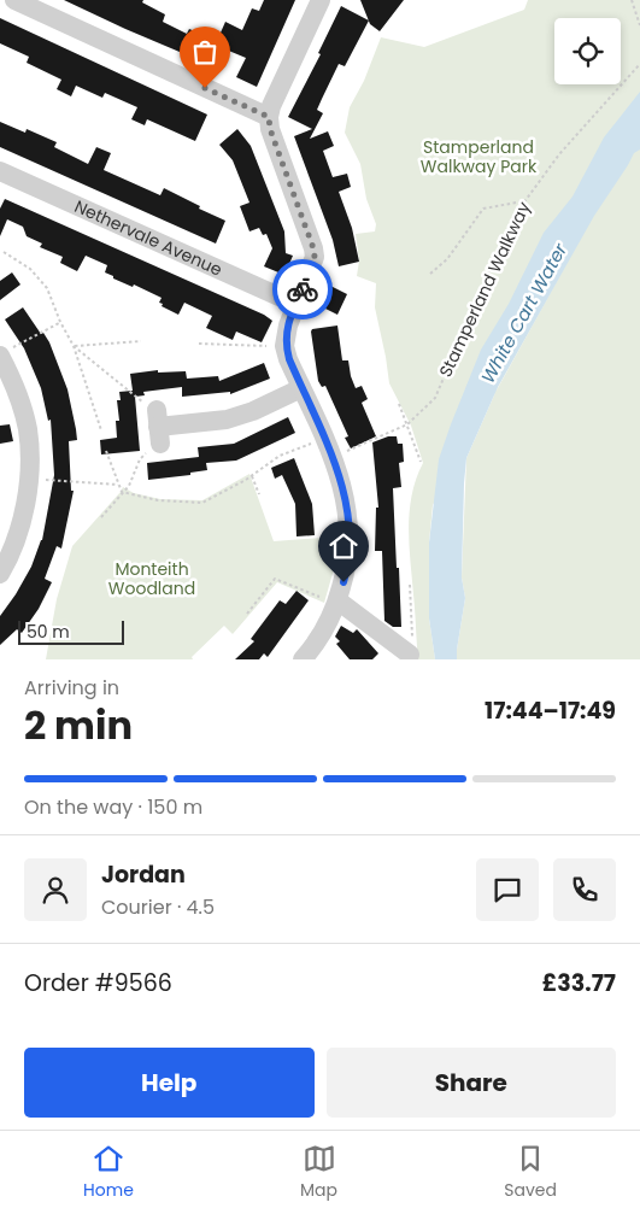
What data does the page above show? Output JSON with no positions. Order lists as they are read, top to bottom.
{
  "streets": {
    "street": ["Nethervale Avenue"],
    "path": ["Stamperland Walkway"]
  },
  "water": ["White Cart Water"],
  "parks": ["Stamperland Walkway Park", "Monteith Woodland"],
  "scale_bar": "50 m",
  "page": {
    "scale": "50 m",
    "heading": ["2 min", "Arriving in", "17:44–17:49"],
    "panel": [
      "Jordan",
      "Courier · 4.5",
      "Order #9566",
      "£33.77"
    ],
    "bar": "On the way · 150 m",
    "buttons": ["Help", "Share"],
    "tabs": ["Home", "Map", "Saved"]
  }
}
